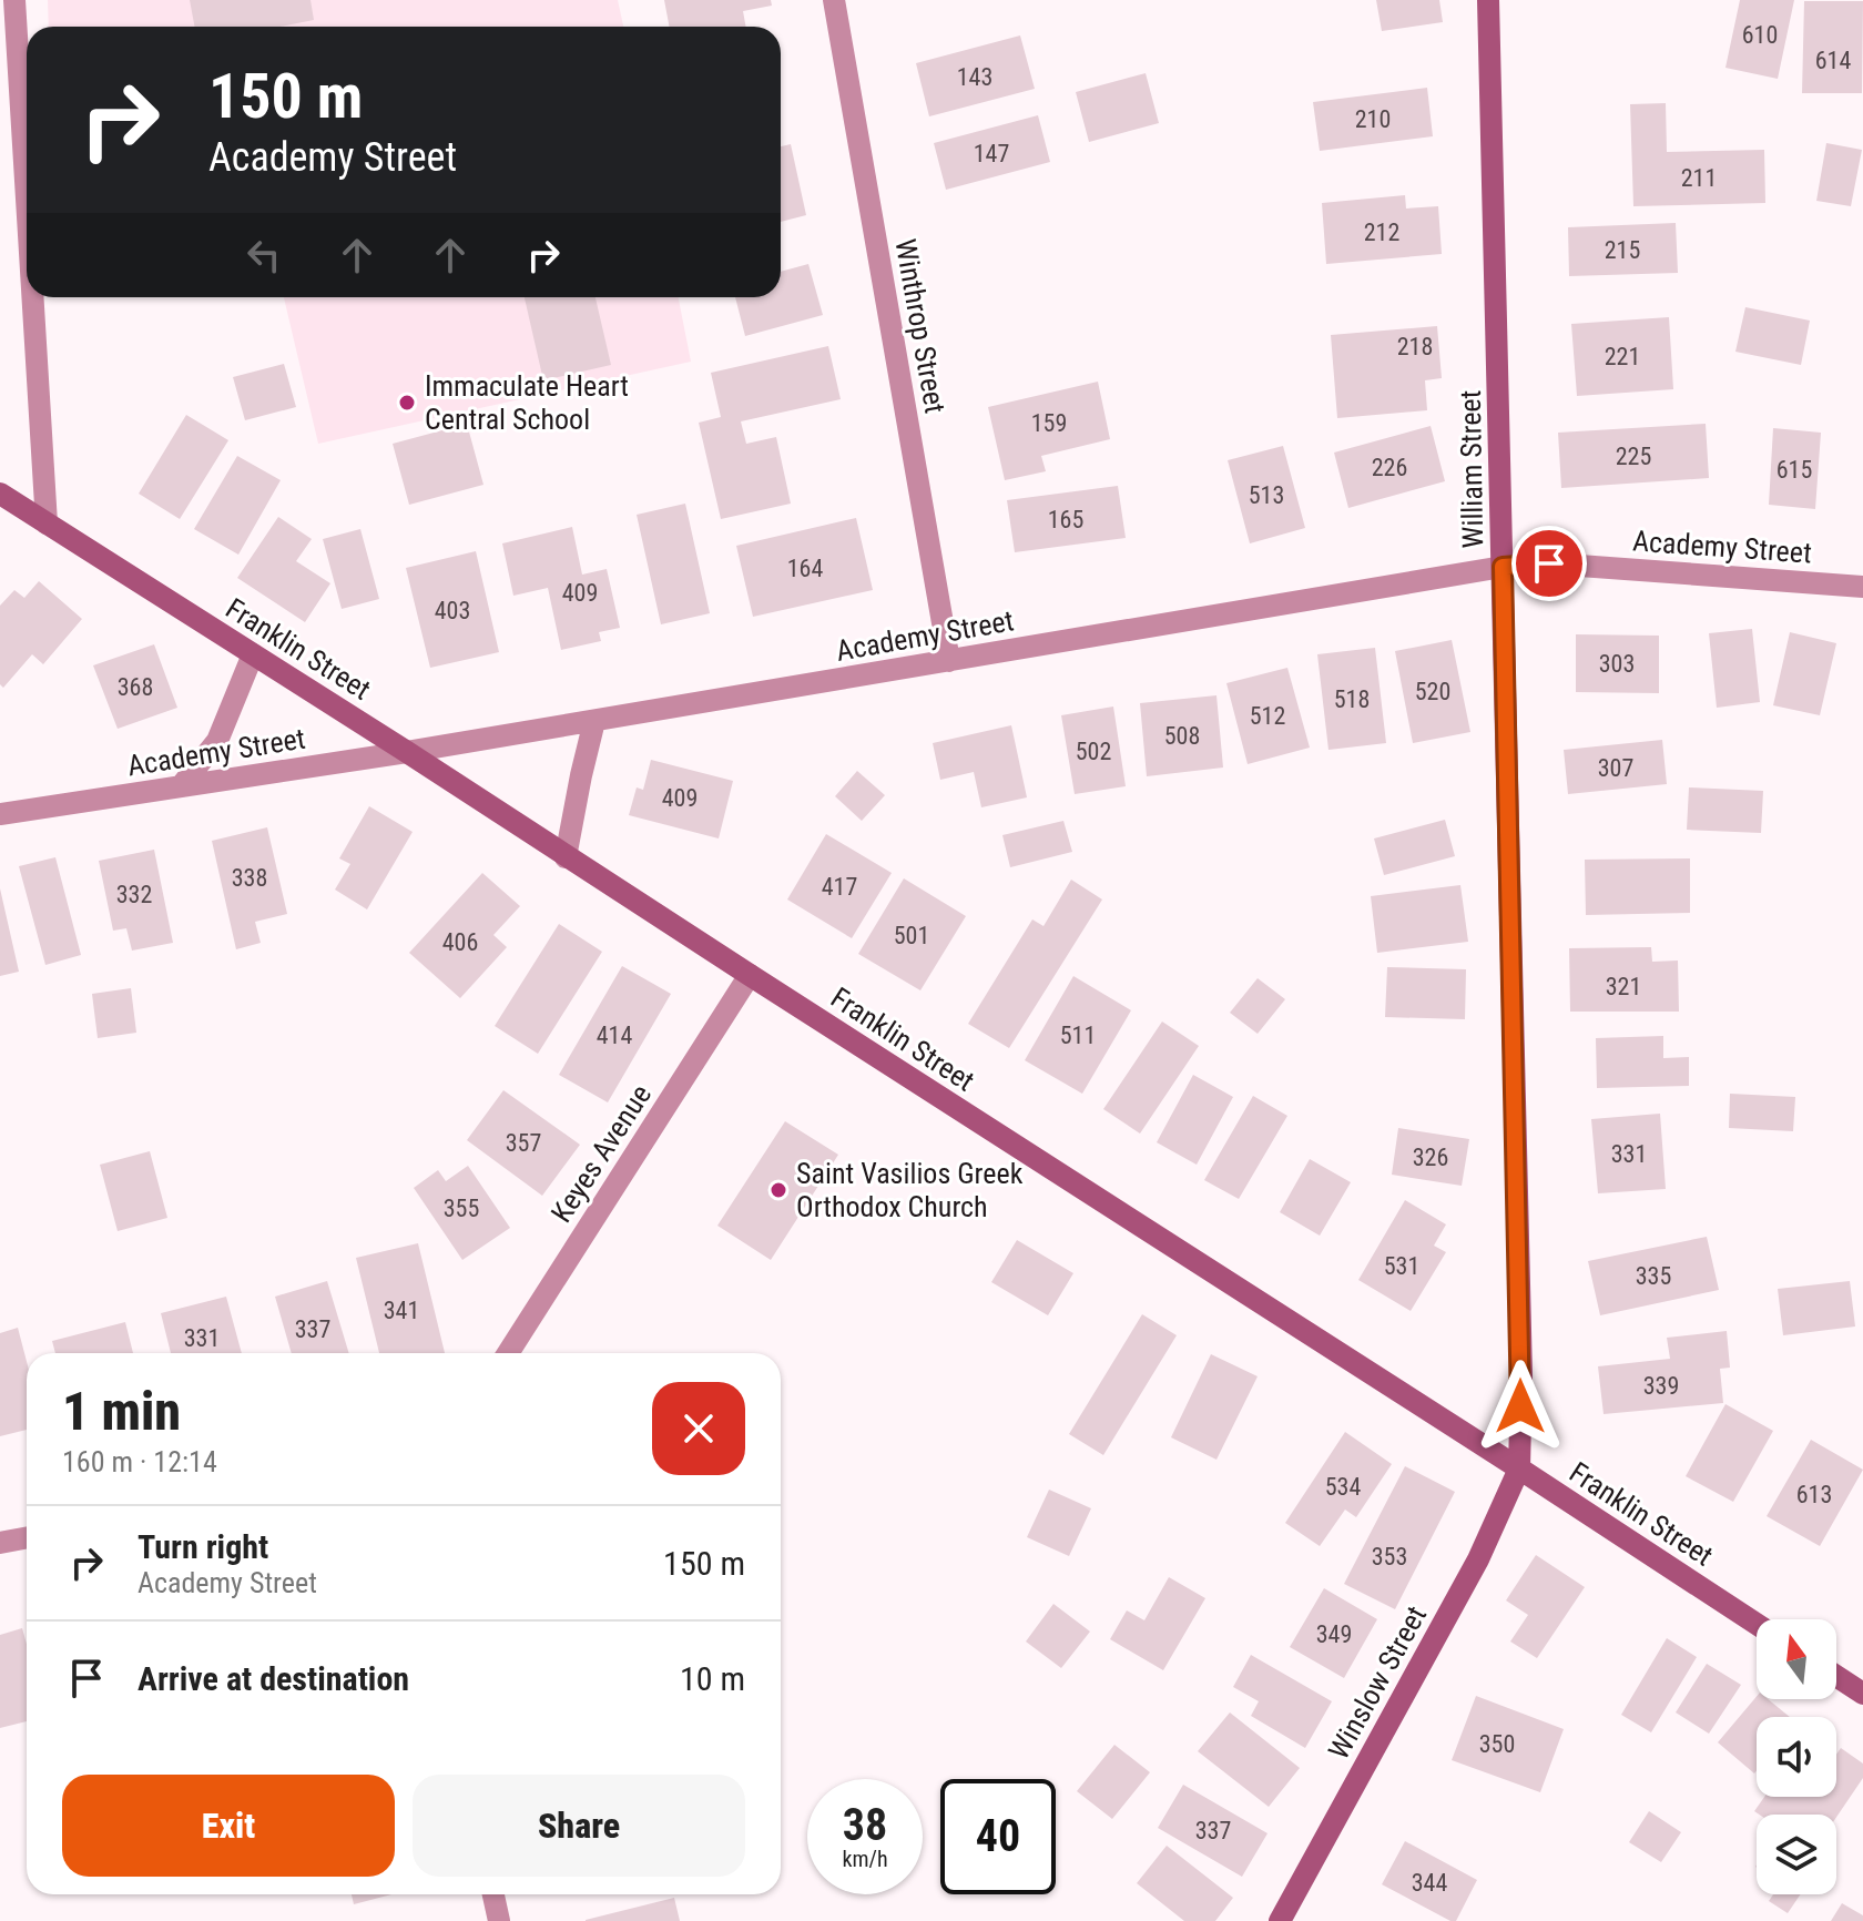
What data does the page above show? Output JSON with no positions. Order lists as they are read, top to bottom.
{
  "streets": {
    "street": [
      "Winthrop Street",
      "William Street",
      "Academy Street",
      "Franklin Street",
      "Keyes Avenue",
      "Winslow Street"
    ]
  },
  "crossings": [
    ["Winthrop Street", "Academy Street"],
    ["William Street", "Academy Street"],
    ["William Street", "Franklin Street"],
    ["William Street", "Winslow Street"],
    ["Academy Street", "Franklin Street"],
    ["Franklin Street", "Keyes Avenue"],
    ["Franklin Street", "Winslow Street"]
  ],
  "places": ["Immaculate Heart Central School", "Saint Vasilios Greek Orthodox Church"],
  "house_numbers": [
    "610",
    "614",
    "143",
    "210",
    "147",
    "211",
    "212",
    "215",
    "218",
    "221",
    "159",
    "225",
    "226",
    "615",
    "513",
    "165",
    "164",
    "409",
    "403",
    "303",
    "368",
    "520",
    "518",
    "512",
    "508",
    "502",
    "307",
    "409",
    "338",
    "417",
    "332",
    "501",
    "406",
    "321",
    "414",
    "511",
    "357",
    "331",
    "326",
    "355",
    "531",
    "335",
    "341",
    "337",
    "331",
    "339",
    "534",
    "613",
    "353",
    "349",
    "350",
    "337",
    "344"
  ],
  "north": "top",
  "page": {
    "turn": ["150 m", "Academy Street"],
    "heading": ["1 min", "160 m · 12:14"],
    "list": [
      {
        "name": "Turn right",
        "note": "Academy Street",
        "value": "150 m"
      },
      {
        "name": "Arrive at destination",
        "value": "10 m"
      }
    ],
    "buttons": ["Exit", "Share"],
    "speed": "38 km/h",
    "limit": "40"
  }
}
